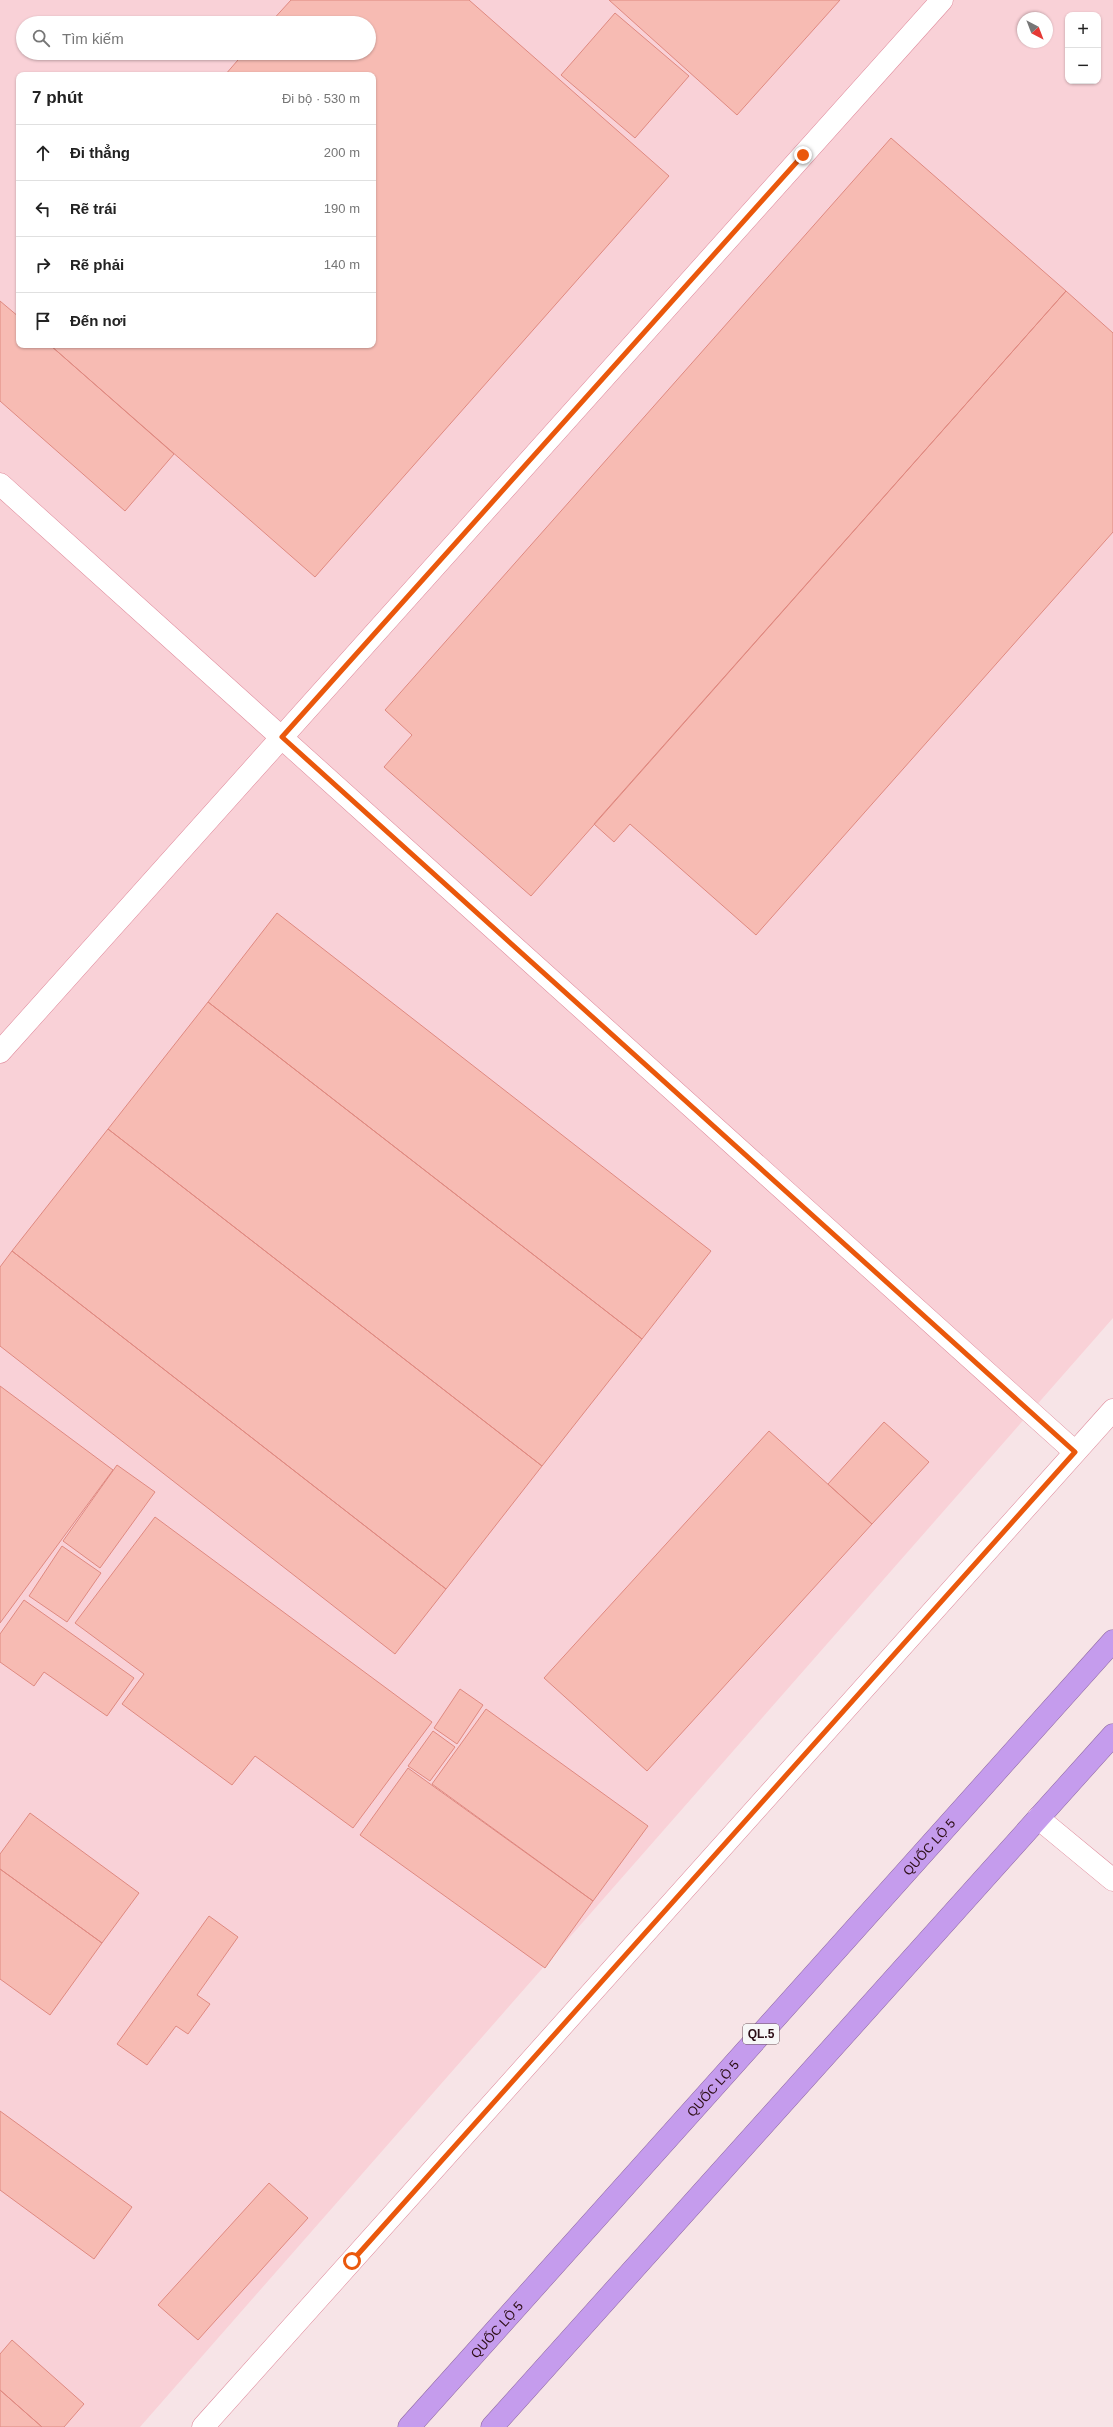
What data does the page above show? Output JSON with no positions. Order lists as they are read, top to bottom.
{
  "streets": {
    "highway": ["QUỐC LỘ 5", "QL.5"]
  },
  "north": "bottom right",
  "page": {
    "map_buttons": ["+", "−"],
    "search": "Tìm kiếm",
    "heading": ["7 phút", "Đi bộ · 530 m"],
    "list": [
      ["Đi thẳng", "200 m"],
      ["Rẽ trái", "190 m"],
      ["Rẽ phải", "140 m"],
      "Đến nơi"
    ]
  }
}
